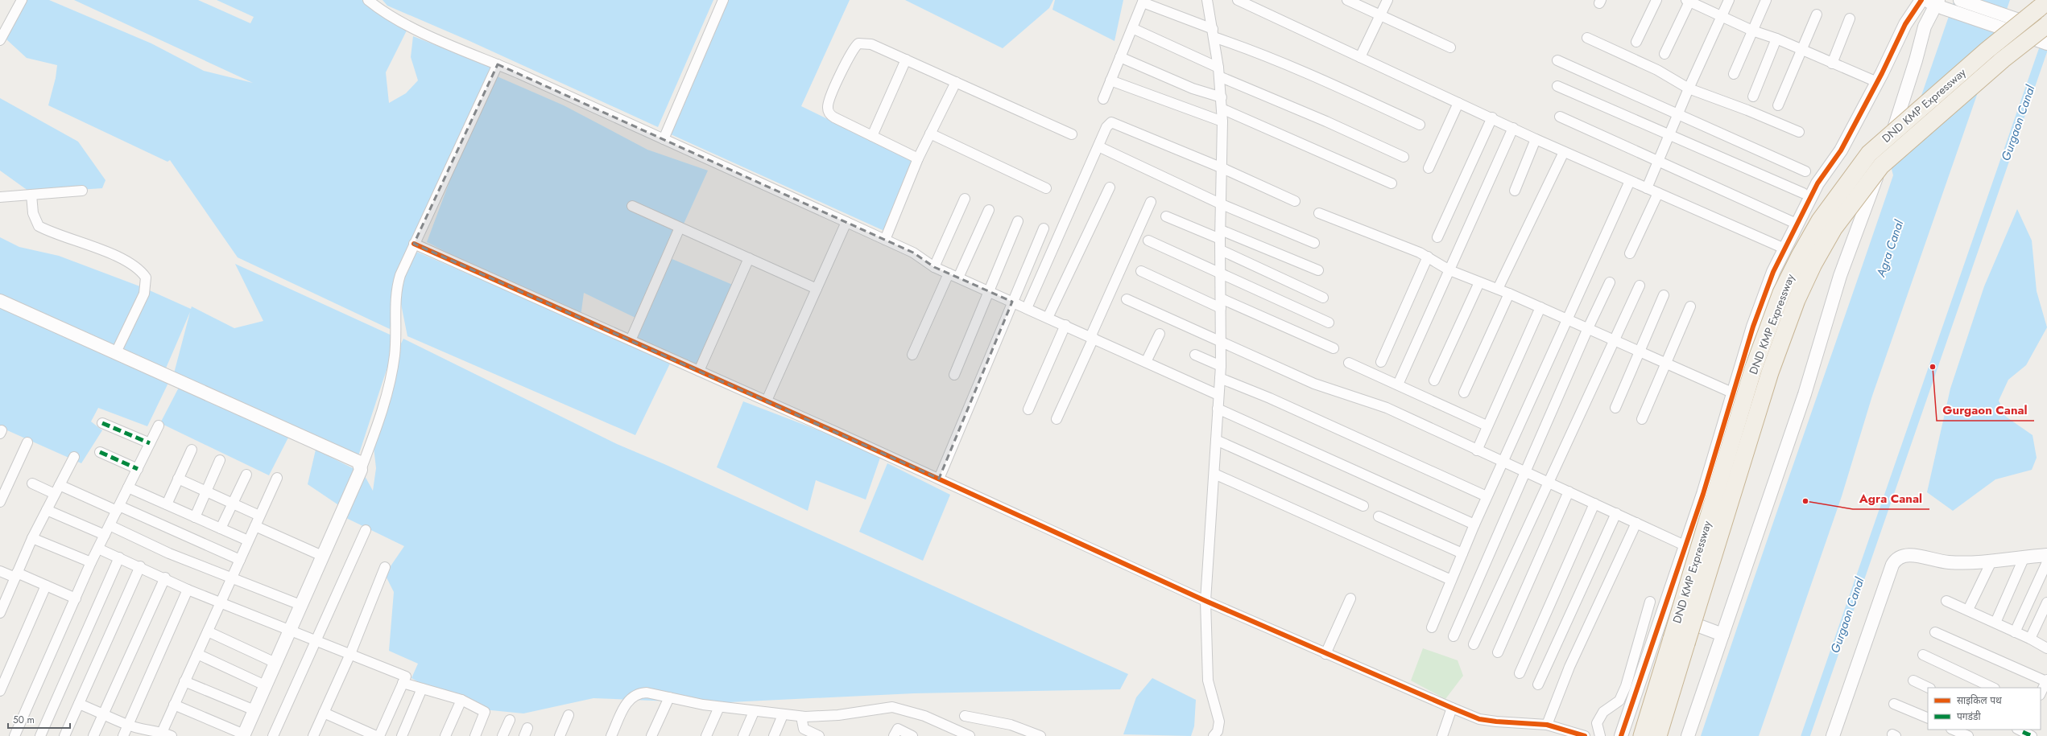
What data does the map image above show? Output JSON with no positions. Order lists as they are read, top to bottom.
{
  "streets": {
    "highway": ["DND KMP Expressway"]
  },
  "water": ["Gurgaon Canal", "Agra Canal"],
  "places": ["Gurgaon Canal", "Agra Canal"],
  "legend": ["साइकिल पथ", "पगडंडी"],
  "scale_bar": "50 m"
}
